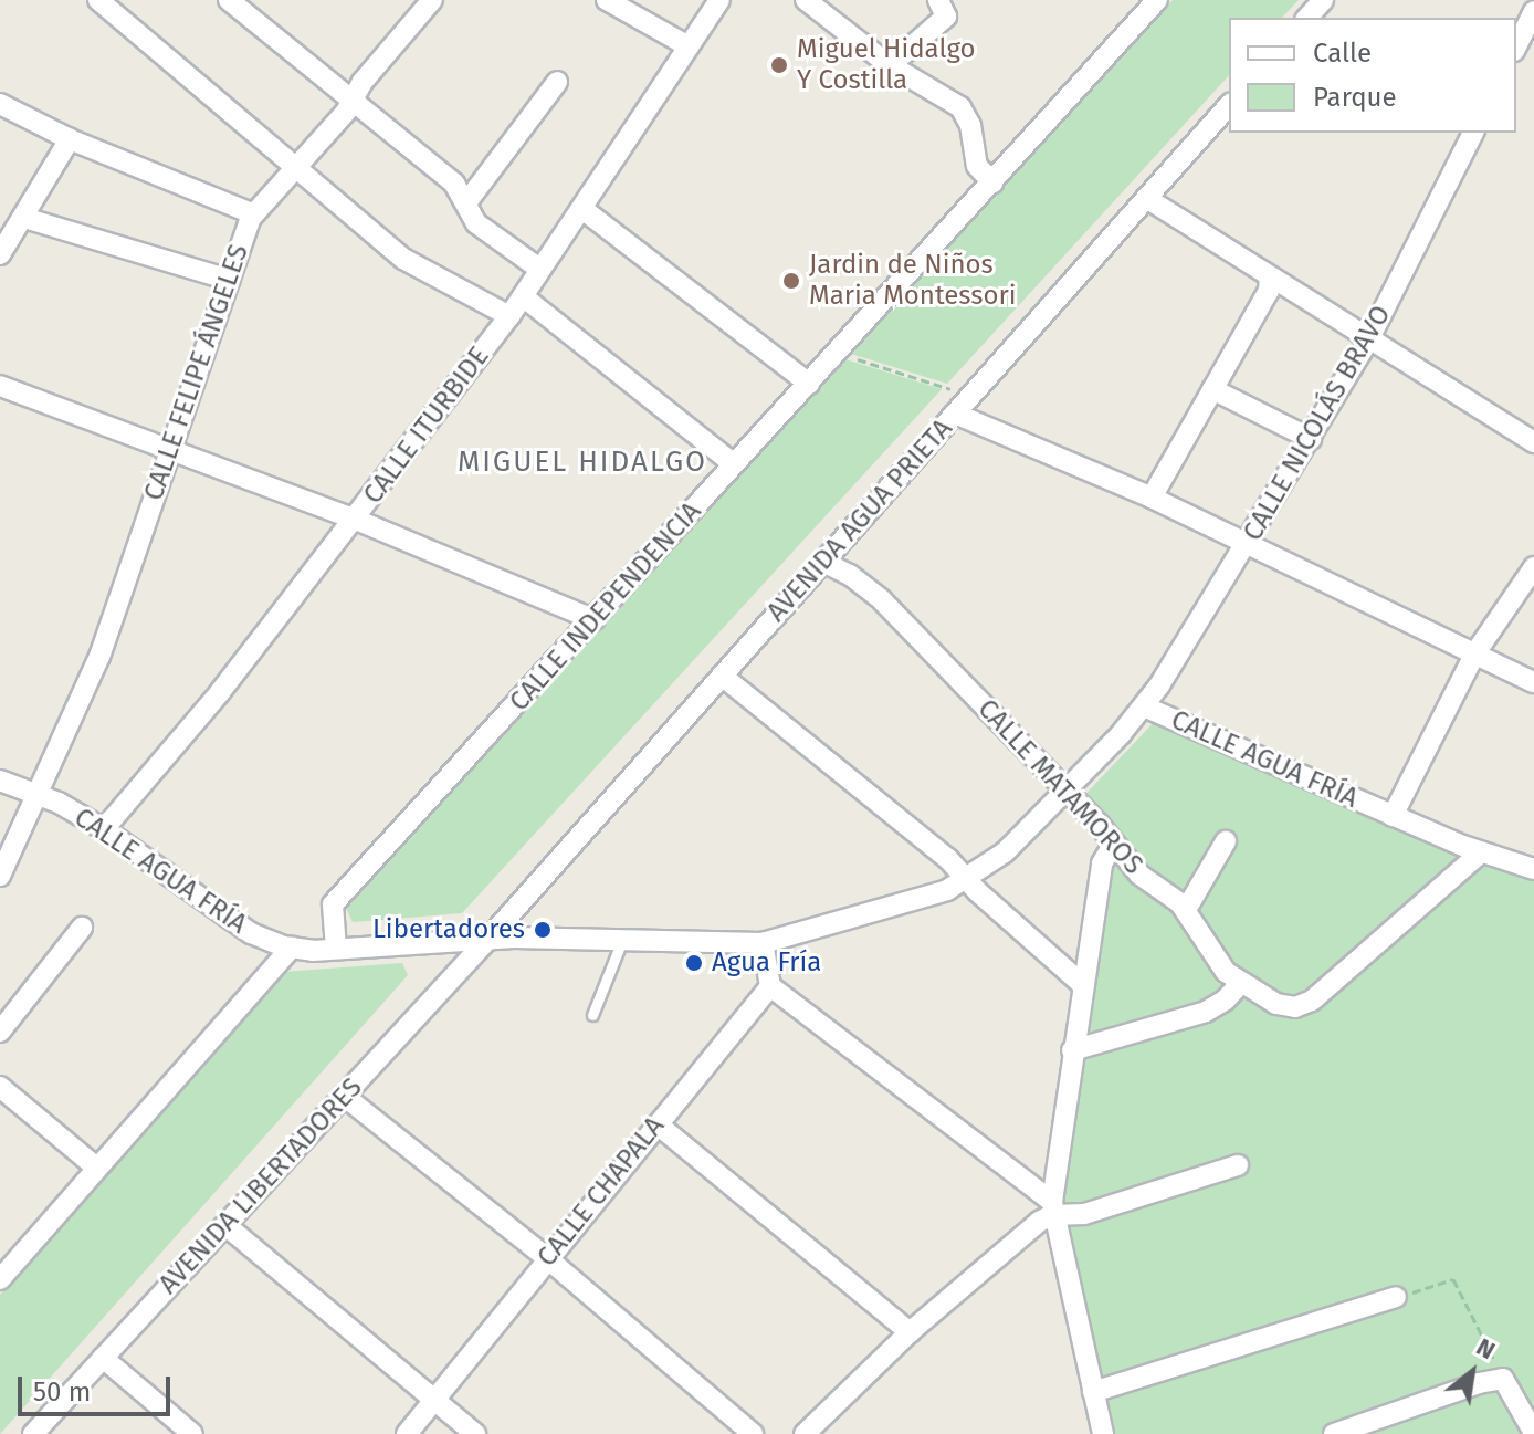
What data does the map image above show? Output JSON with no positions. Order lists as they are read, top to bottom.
{
  "streets": {
    "street": [
      "CALLE FELIPE ÁNGELES",
      "CALLE NICOLÁS BRAVO",
      "CALLE ITURBIDE",
      "AVENIDA AGUA PRIETA",
      "CALLE INDEPENDENCIA",
      "CALLE AGUA FRÍA",
      "CALLE MATAMOROS",
      "AVENIDA LIBERTADORES",
      "CALLE CHAPALA"
    ]
  },
  "crossings": [
    ["CALLE FELIPE ÁNGELES", "CALLE AGUA FRÍA"],
    ["CALLE NICOLÁS BRAVO", "CALLE AGUA FRÍA"],
    ["CALLE ITURBIDE", "CALLE AGUA FRÍA"],
    ["AVENIDA AGUA PRIETA", "CALLE AGUA FRÍA"],
    ["AVENIDA AGUA PRIETA", "CALLE MATAMOROS"],
    ["AVENIDA AGUA PRIETA", "AVENIDA LIBERTADORES"],
    ["CALLE INDEPENDENCIA", "CALLE AGUA FRÍA"],
    ["CALLE AGUA FRÍA", "CALLE MATAMOROS"],
    ["CALLE AGUA FRÍA", "AVENIDA LIBERTADORES"]
  ],
  "districts": ["MIGUEL HIDALGO"],
  "places": [
    "Miguel Hidalgo Y Costilla",
    "Jardin de Niños Maria Montessori",
    "Libertadores",
    "Agua Fría"
  ],
  "legend": ["Calle", "Parque"],
  "scale_bar": "50 m",
  "north": "top right"
}
